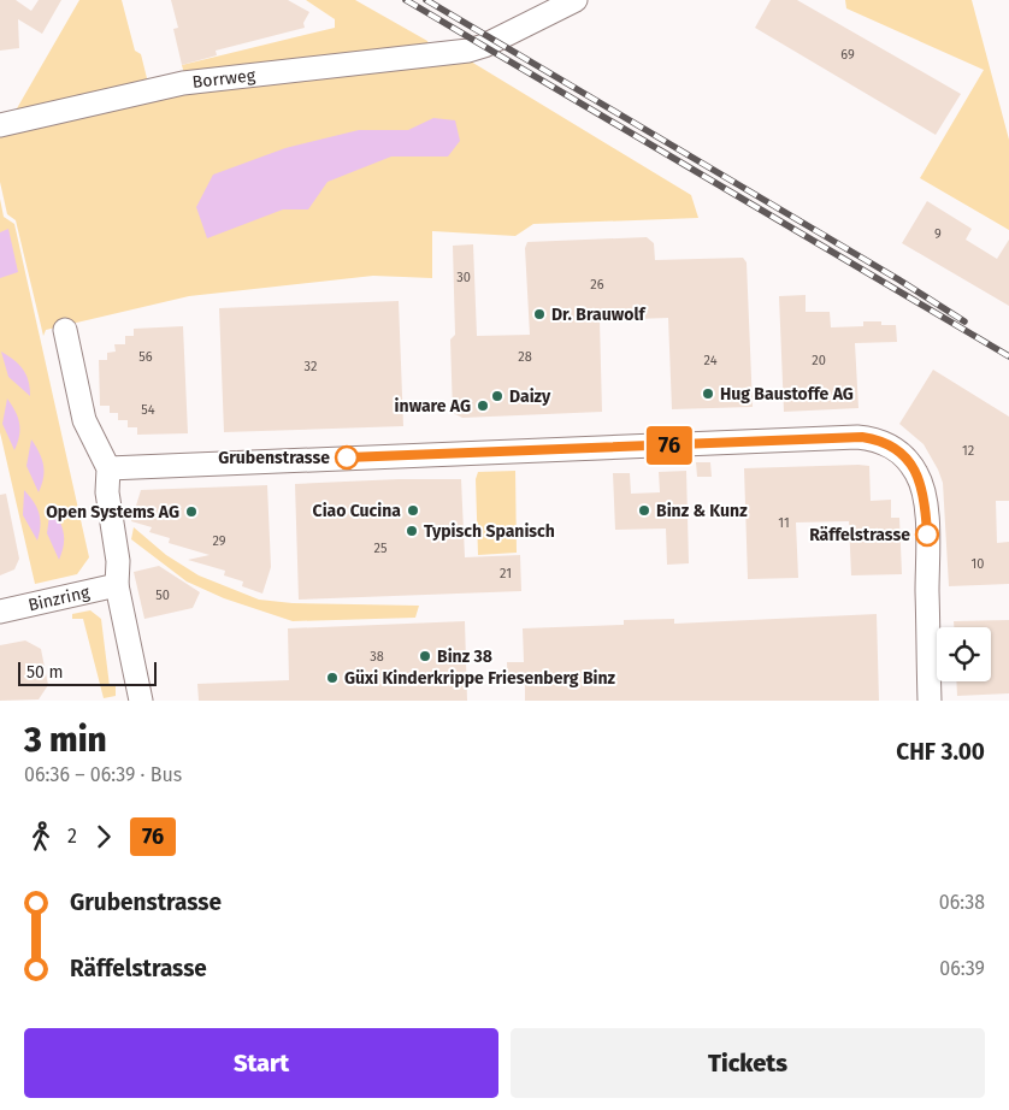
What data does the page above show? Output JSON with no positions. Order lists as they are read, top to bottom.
{
  "streets": {
    "street": ["Borrweg", "Binzring"]
  },
  "places": [
    "Dr. Brauwolf",
    "Hug Baustoffe AG",
    "Daizy",
    "inware AG",
    "Grubenstrasse",
    "Ciao Cucina",
    "Binz & Kunz",
    "Open Systems AG",
    "Typisch Spanisch",
    "Räffelstrasse",
    "Binz 38",
    "Güxi Kinderkrippe Friesenberg Binz"
  ],
  "lines": ["bus line 76"],
  "house_numbers": [
    "69",
    "9",
    "30",
    "26",
    "56",
    "28",
    "24",
    "20",
    "32",
    "54",
    "12",
    "11",
    "29",
    "25",
    "10",
    "21",
    "50",
    "38"
  ],
  "scale_bar": "50 m",
  "page": {
    "on_map": "76",
    "scale": "50 m",
    "heading": ["3 min", "06:36 – 06:39 · Bus", "CHF 3.00"],
    "legs": ["2", "76"],
    "list": [
      {
        "name": "Grubenstrasse",
        "value": "06:38"
      },
      {
        "name": "Räffelstrasse",
        "value": "06:39"
      }
    ],
    "buttons": ["Start", "Tickets"]
  }
}
